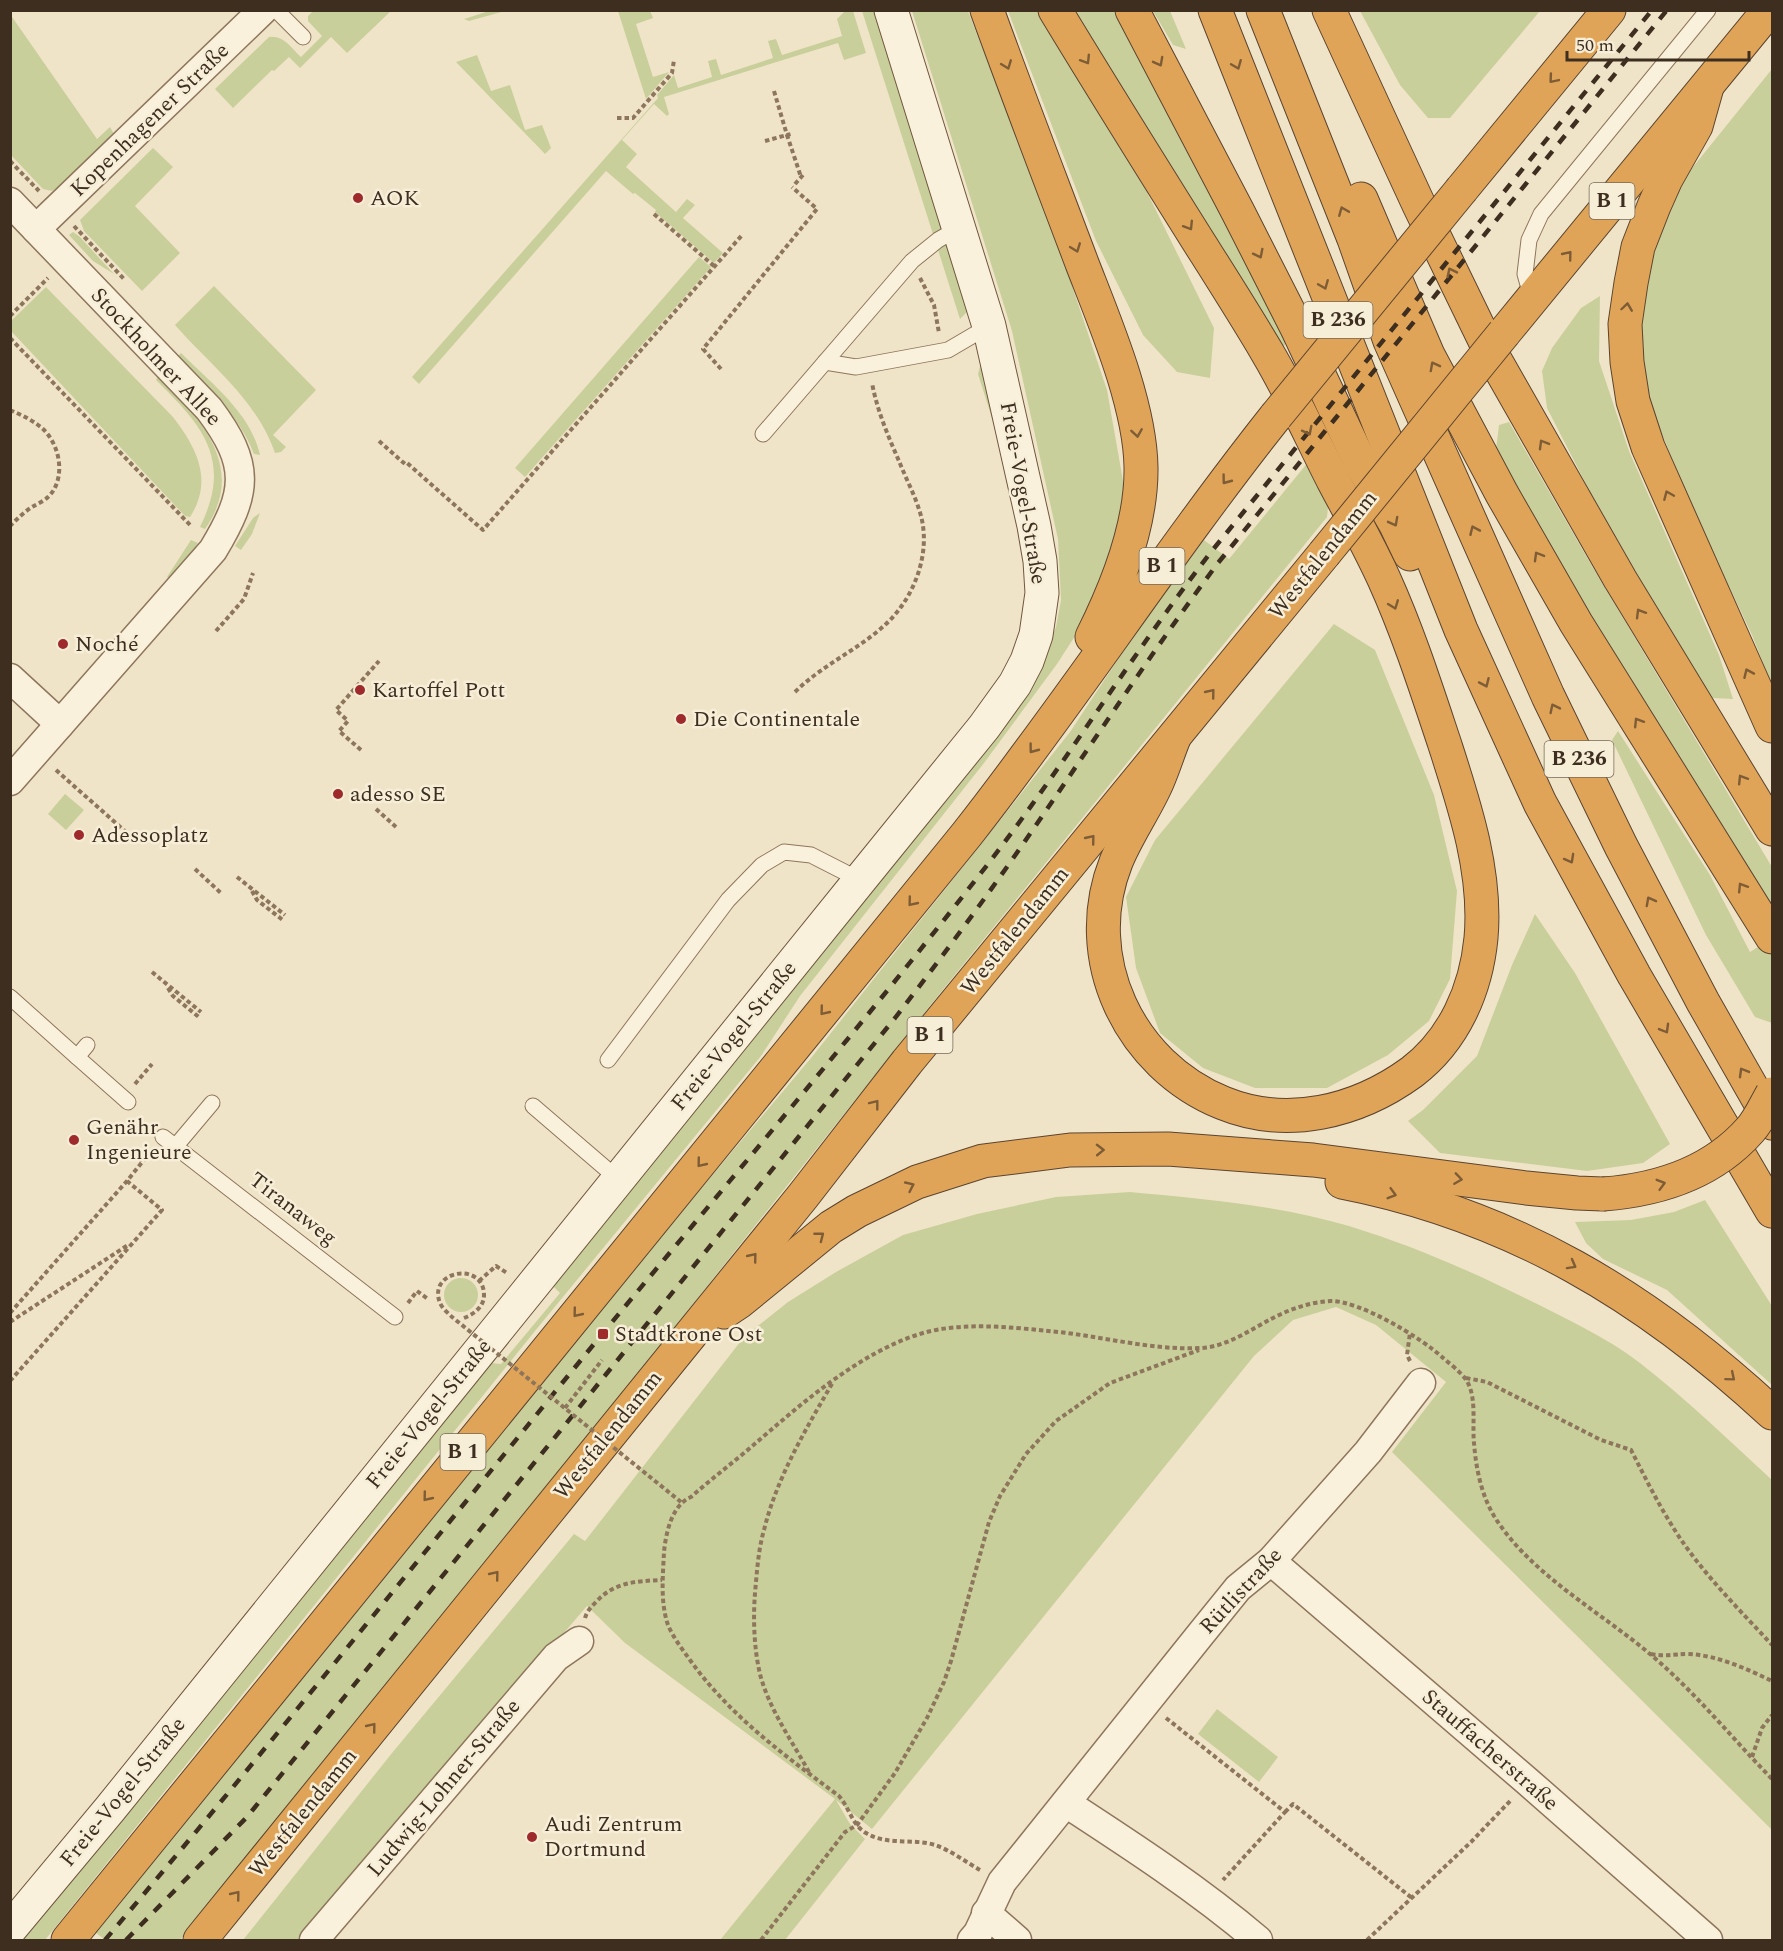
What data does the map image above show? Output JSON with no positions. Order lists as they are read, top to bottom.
{
  "streets": {
    "highway": ["B 1", "B 236", "Westfalendamm"],
    "street": [
      "Kopenhagener Straße",
      "Stockholmer Allee",
      "Freie-Vogel-Straße",
      "Rütlistraße",
      "Stauffacherstraße",
      "Ludwig-Lohner-Straße"
    ],
    "lane": ["Tiranaweg"]
  },
  "crossings": [
    ["Kopenhagener Straße", "Stockholmer Allee"],
    ["Rütlistraße", "Stauffacherstraße"]
  ],
  "places": {
    "other": [
      "AOK",
      "Noché",
      "Kartoffel Pott",
      "Die Continentale",
      "adesso SE",
      "Adessoplatz",
      "Genähr Ingenieure",
      "Audi Zentrum Dortmund"
    ],
    "transit": ["Stadtkrone Ost"]
  },
  "scale_bar": "50 m"
}
